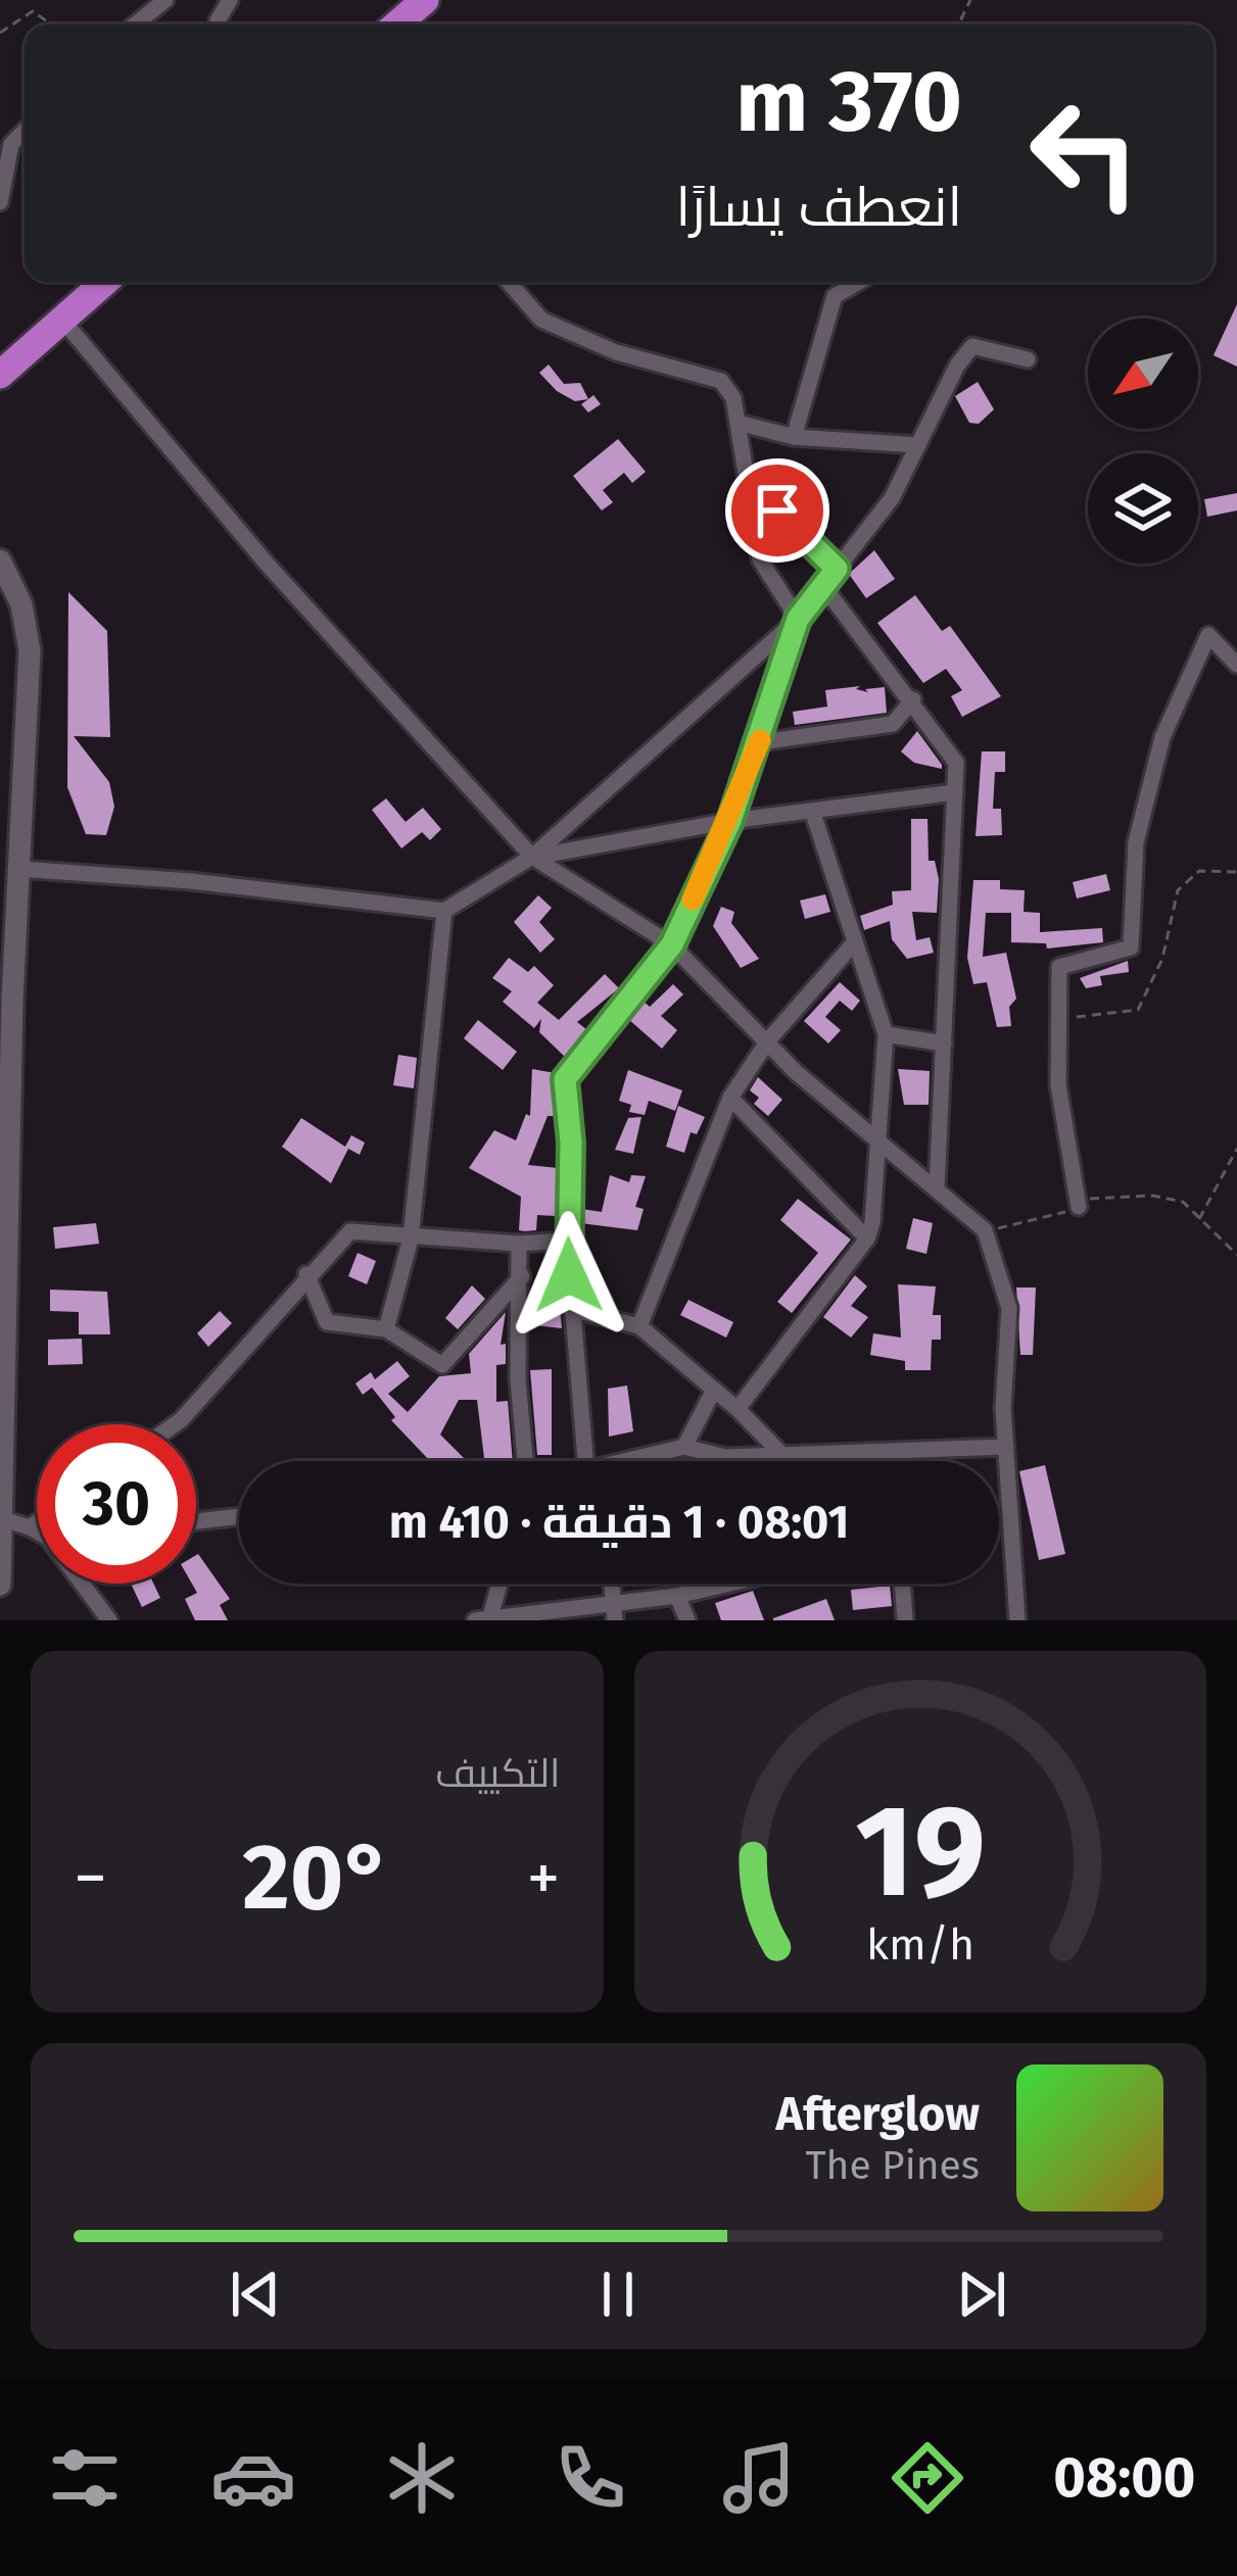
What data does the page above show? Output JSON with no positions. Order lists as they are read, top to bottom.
{
  "north": "bottom left",
  "page": {
    "turn": ["370 m", "انعطف يسارًا"],
    "limit": "30",
    "trip": "08:01 · 1 دقيقة · 410 m",
    "tile": "التكييف",
    "heat": ["−", "20°", "+"],
    "song": ["Afterglow", "The Pines"],
    "tabs": "08:00",
    "gauge": ["19", "km/h"]
  }
}
